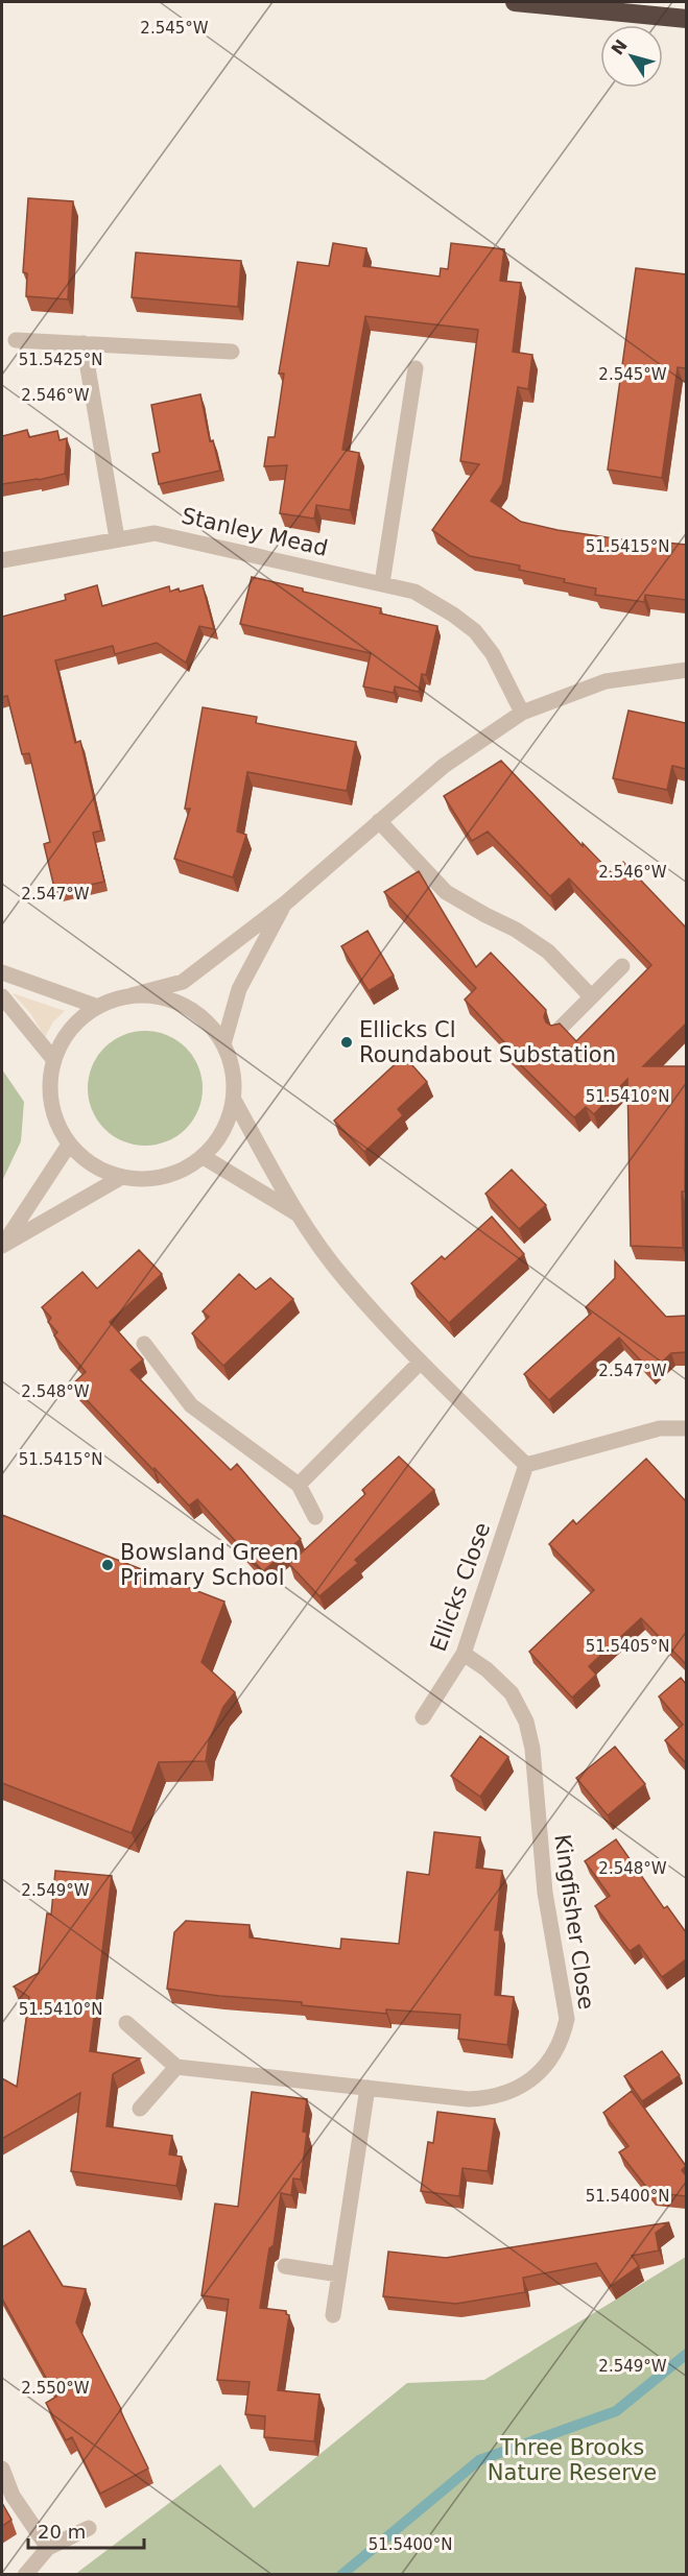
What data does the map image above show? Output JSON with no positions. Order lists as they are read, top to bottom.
{
  "streets": {
    "street": ["Stanley Mead", "Ellicks Close", "Kingfisher Close"]
  },
  "crossings": [
    ["Ellicks Close", "Kingfisher Close"]
  ],
  "parks": ["Three Brooks Nature Reserve"],
  "places": ["Ellicks Cl Roundabout Substation", "Bowsland Green Primary School"],
  "scale_bar": "20 m",
  "north": "top left",
  "coordinates": [
    "2.545°W",
    "51.5425°N",
    "2.546°W",
    "51.5415°N",
    "2.547°W",
    "51.5410°N",
    "2.548°W",
    "51.5405°N",
    "2.549°W",
    "51.5400°N",
    "2.550°W"
  ]
}
